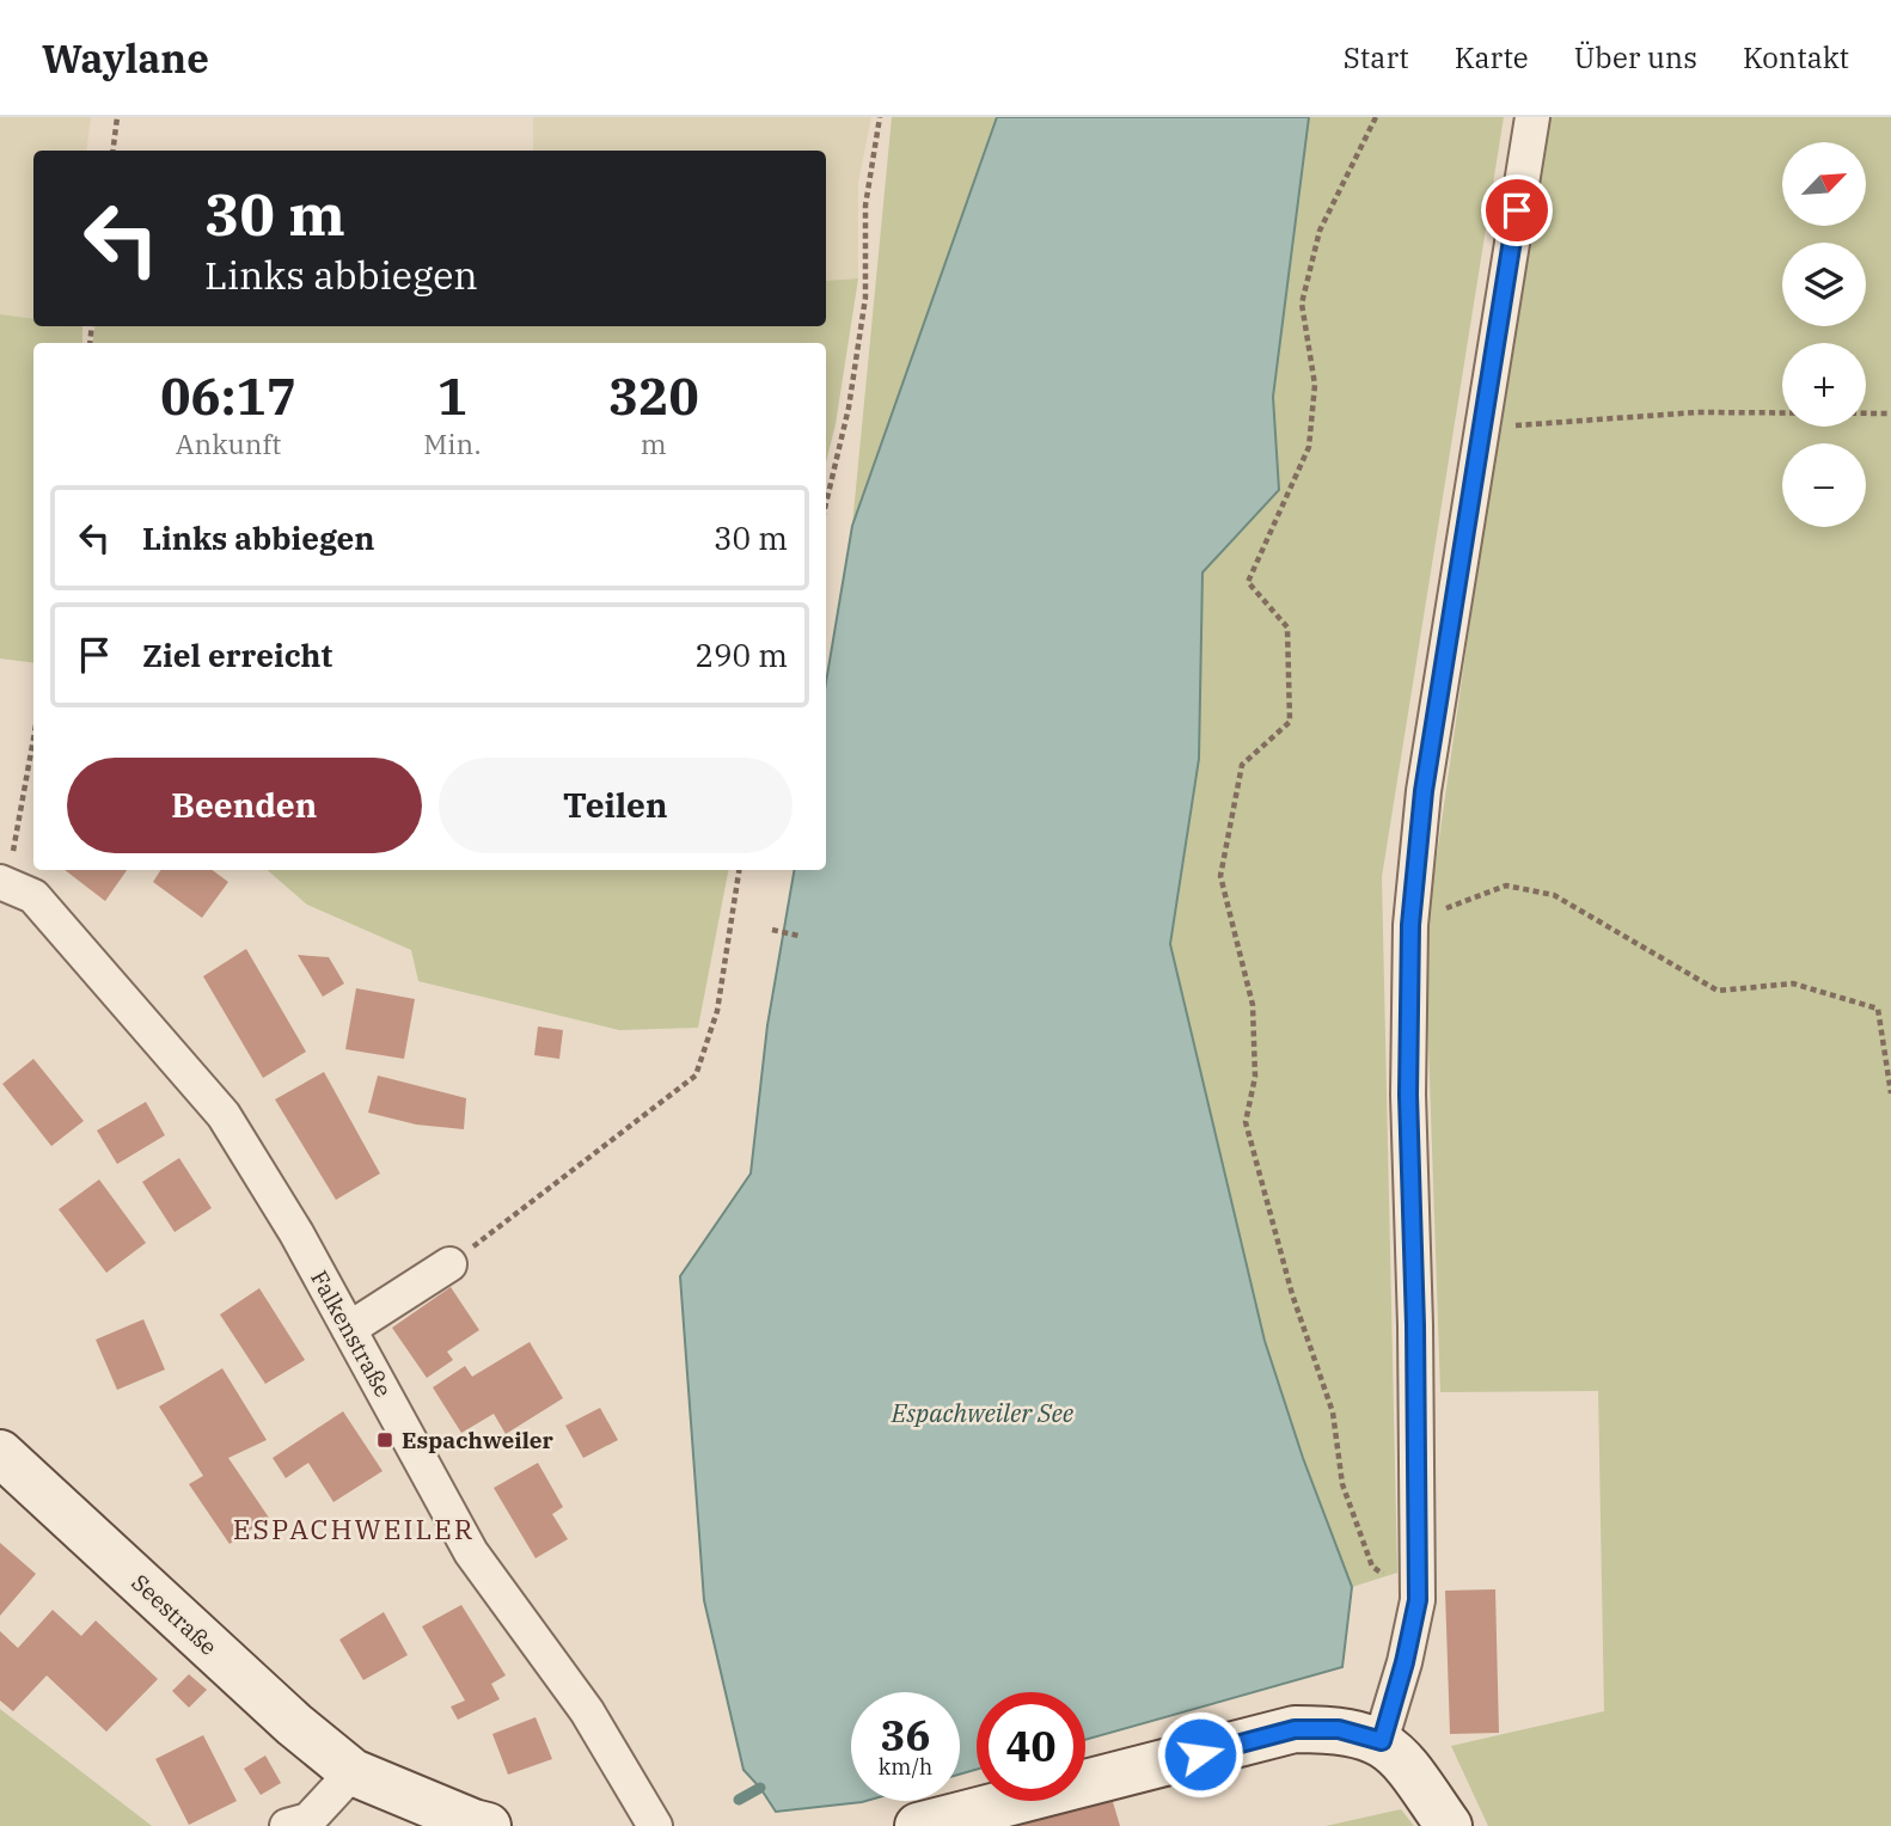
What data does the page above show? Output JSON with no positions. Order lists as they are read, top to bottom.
{
  "streets": {
    "street": ["Falkenstraße", "Seestraße"]
  },
  "districts": ["ESPACHWEILER"],
  "water": ["Espachweiler See"],
  "places": {
    "transit": ["Espachweiler"]
  },
  "north": "top right",
  "page": {
    "header": "Waylane",
    "nav": [
      "Start",
      "Karte",
      "Über uns",
      "Kontakt"
    ],
    "map_buttons": ["+", "−"],
    "turn": ["30 m", "Links abbiegen"],
    "eta": [
      "06:17",
      "Ankunft",
      "1",
      "Min.",
      "320",
      "m"
    ],
    "list": [
      {
        "name": "Links abbiegen",
        "value": "30 m"
      },
      {
        "name": "Ziel erreicht",
        "value": "290 m"
      }
    ],
    "buttons": ["Beenden", "Teilen"],
    "speed": "36 km/h",
    "limit": "40"
  }
}
